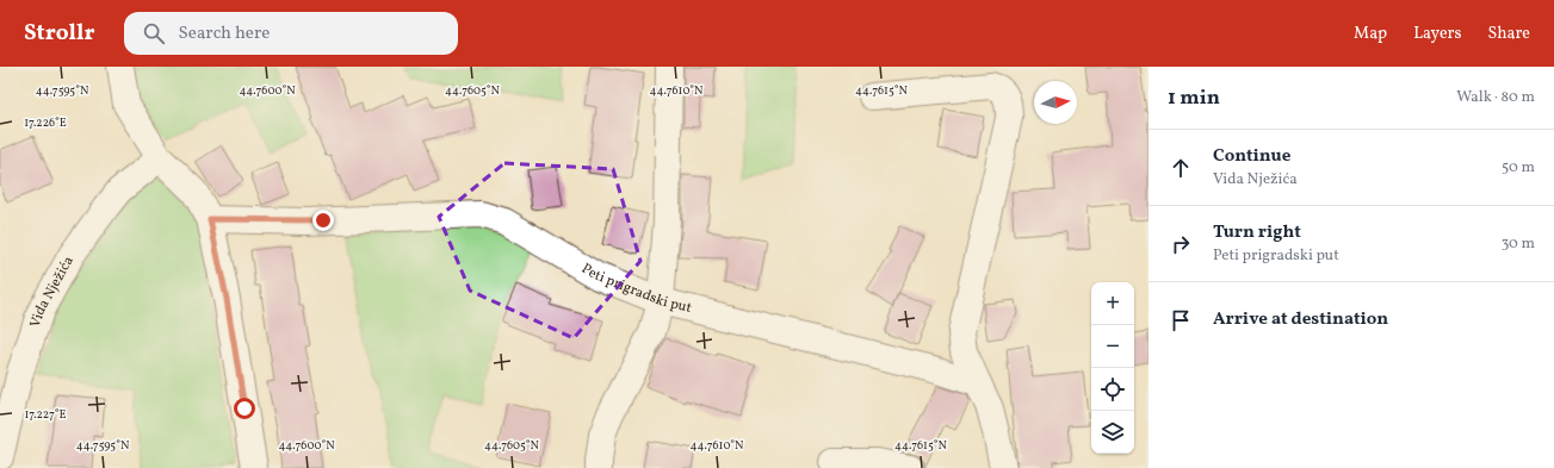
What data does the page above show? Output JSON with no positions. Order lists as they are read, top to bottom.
{
  "streets": {
    "street": ["Peti prigradski put", "Vida Nježića"]
  },
  "north": "right",
  "page": {
    "header": "Strollr",
    "search": "Search here",
    "nav": ["Map", "Layers", "Share"],
    "heading": ["1 min", "Walk · 80 m"],
    "list": [
      ["Continue", "Vida Nježića", "50 m"],
      ["Turn right", "Peti prigradski put", "30 m"],
      "Arrive at destination"
    ],
    "map_buttons": ["+", "−"]
  },
  "coordinates": [
    "44.7595°N",
    "44.7600°N",
    "44.7605°N",
    "44.7610°N",
    "44.7615°N",
    "17.226°E",
    "17.227°E"
  ]
}
